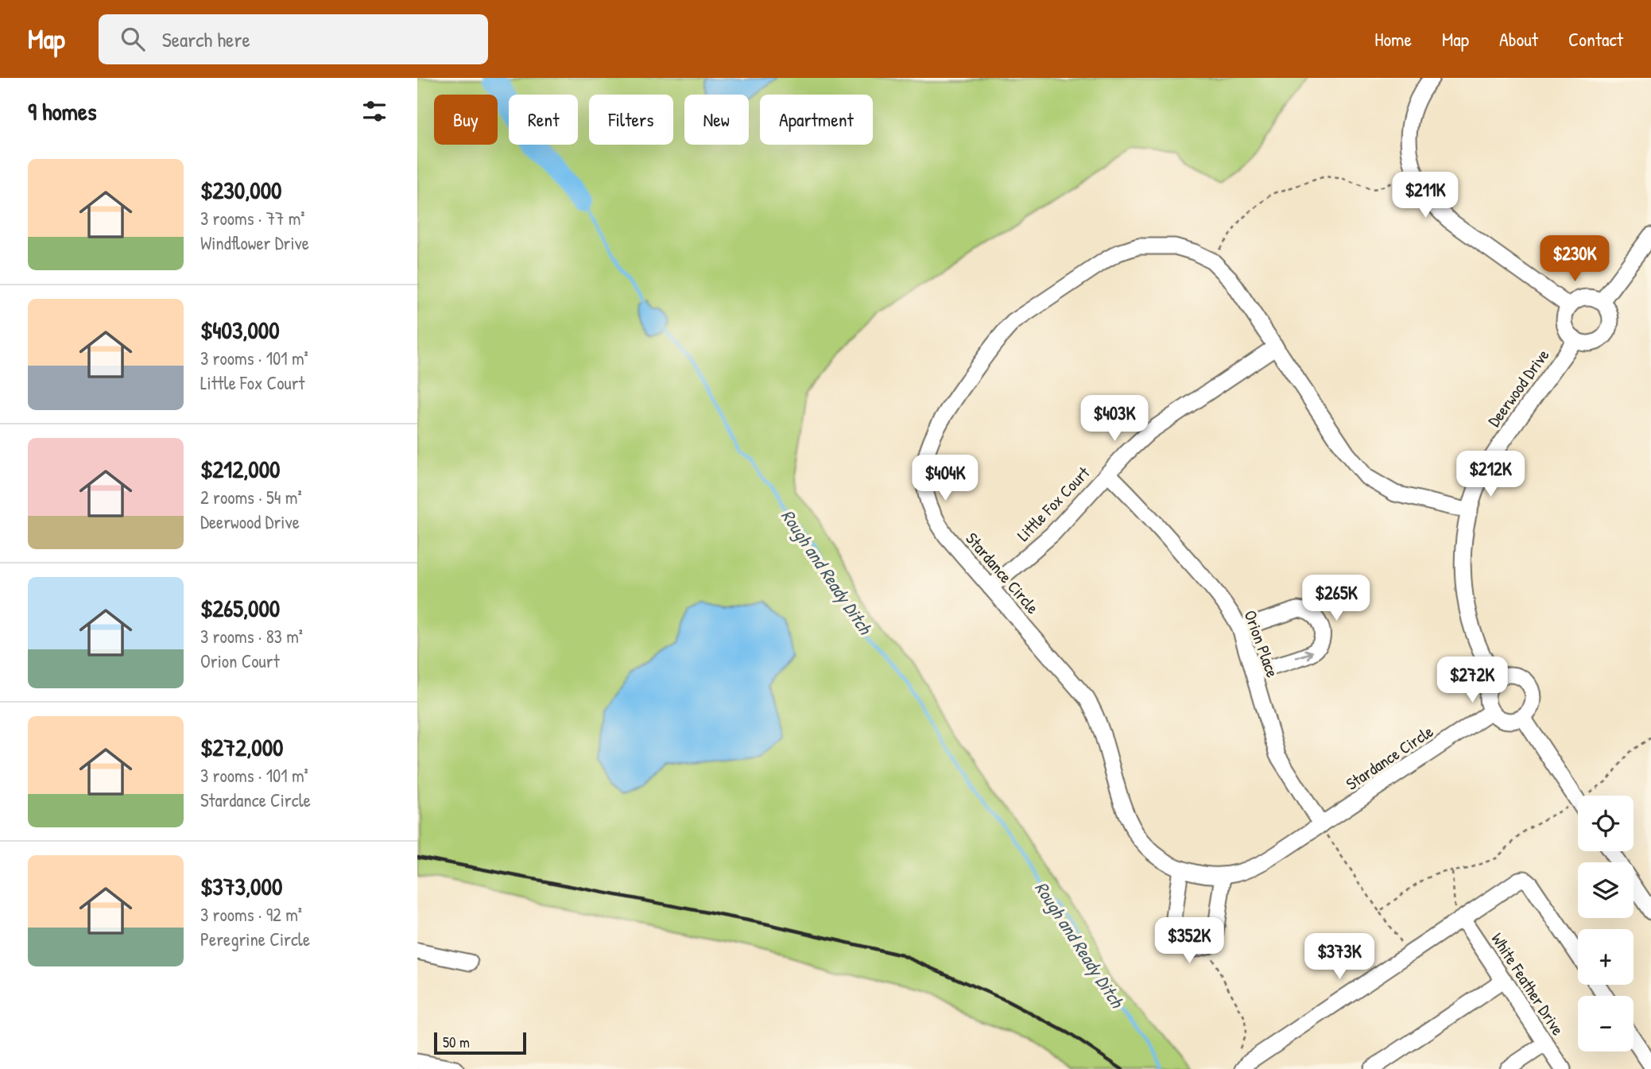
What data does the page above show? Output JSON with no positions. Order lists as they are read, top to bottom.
{
  "streets": {
    "street": [
      "Deerwood Drive",
      "Little Fox Court",
      "Stardance Circle",
      "Orion Place",
      "White Feather Drive"
    ]
  },
  "crossings": [
    ["Deerwood Drive", "Stardance Circle"],
    ["Little Fox Court", "Stardance Circle"],
    ["Little Fox Court", "Orion Place"],
    ["Stardance Circle", "Orion Place"]
  ],
  "water": ["Rough and Ready Ditch"],
  "scale_bar": "50 m",
  "page": {
    "header": "Map",
    "search": "Search here",
    "nav": [
      "Home",
      "Map",
      "About",
      "Contact"
    ],
    "heading": "9 homes",
    "chip": [
      "Buy",
      "Rent",
      "Filters",
      "New",
      "Apartment"
    ],
    "list": [
      {
        "name": "$230,000",
        "note": "3 rooms · 77 m² · Windflower Drive"
      },
      {
        "name": "$403,000",
        "note": "3 rooms · 101 m² · Little Fox Court"
      },
      {
        "name": "$212,000",
        "note": "2 rooms · 54 m² · Deerwood Drive"
      },
      {
        "name": "$265,000",
        "note": "3 rooms · 83 m² · Orion Court"
      },
      {
        "name": "$272,000",
        "note": "3 rooms · 101 m² · Stardance Circle"
      },
      {
        "name": "$373,000",
        "note": "3 rooms · 92 m² · Peregrine Circle"
      }
    ],
    "price": [
      "$211K",
      "$230K",
      "$403K",
      "$212K",
      "$404K",
      "$265K",
      "$272K",
      "$352K",
      "$373K"
    ],
    "map_buttons": ["+", "−"],
    "scale": "50 m"
  }
}
